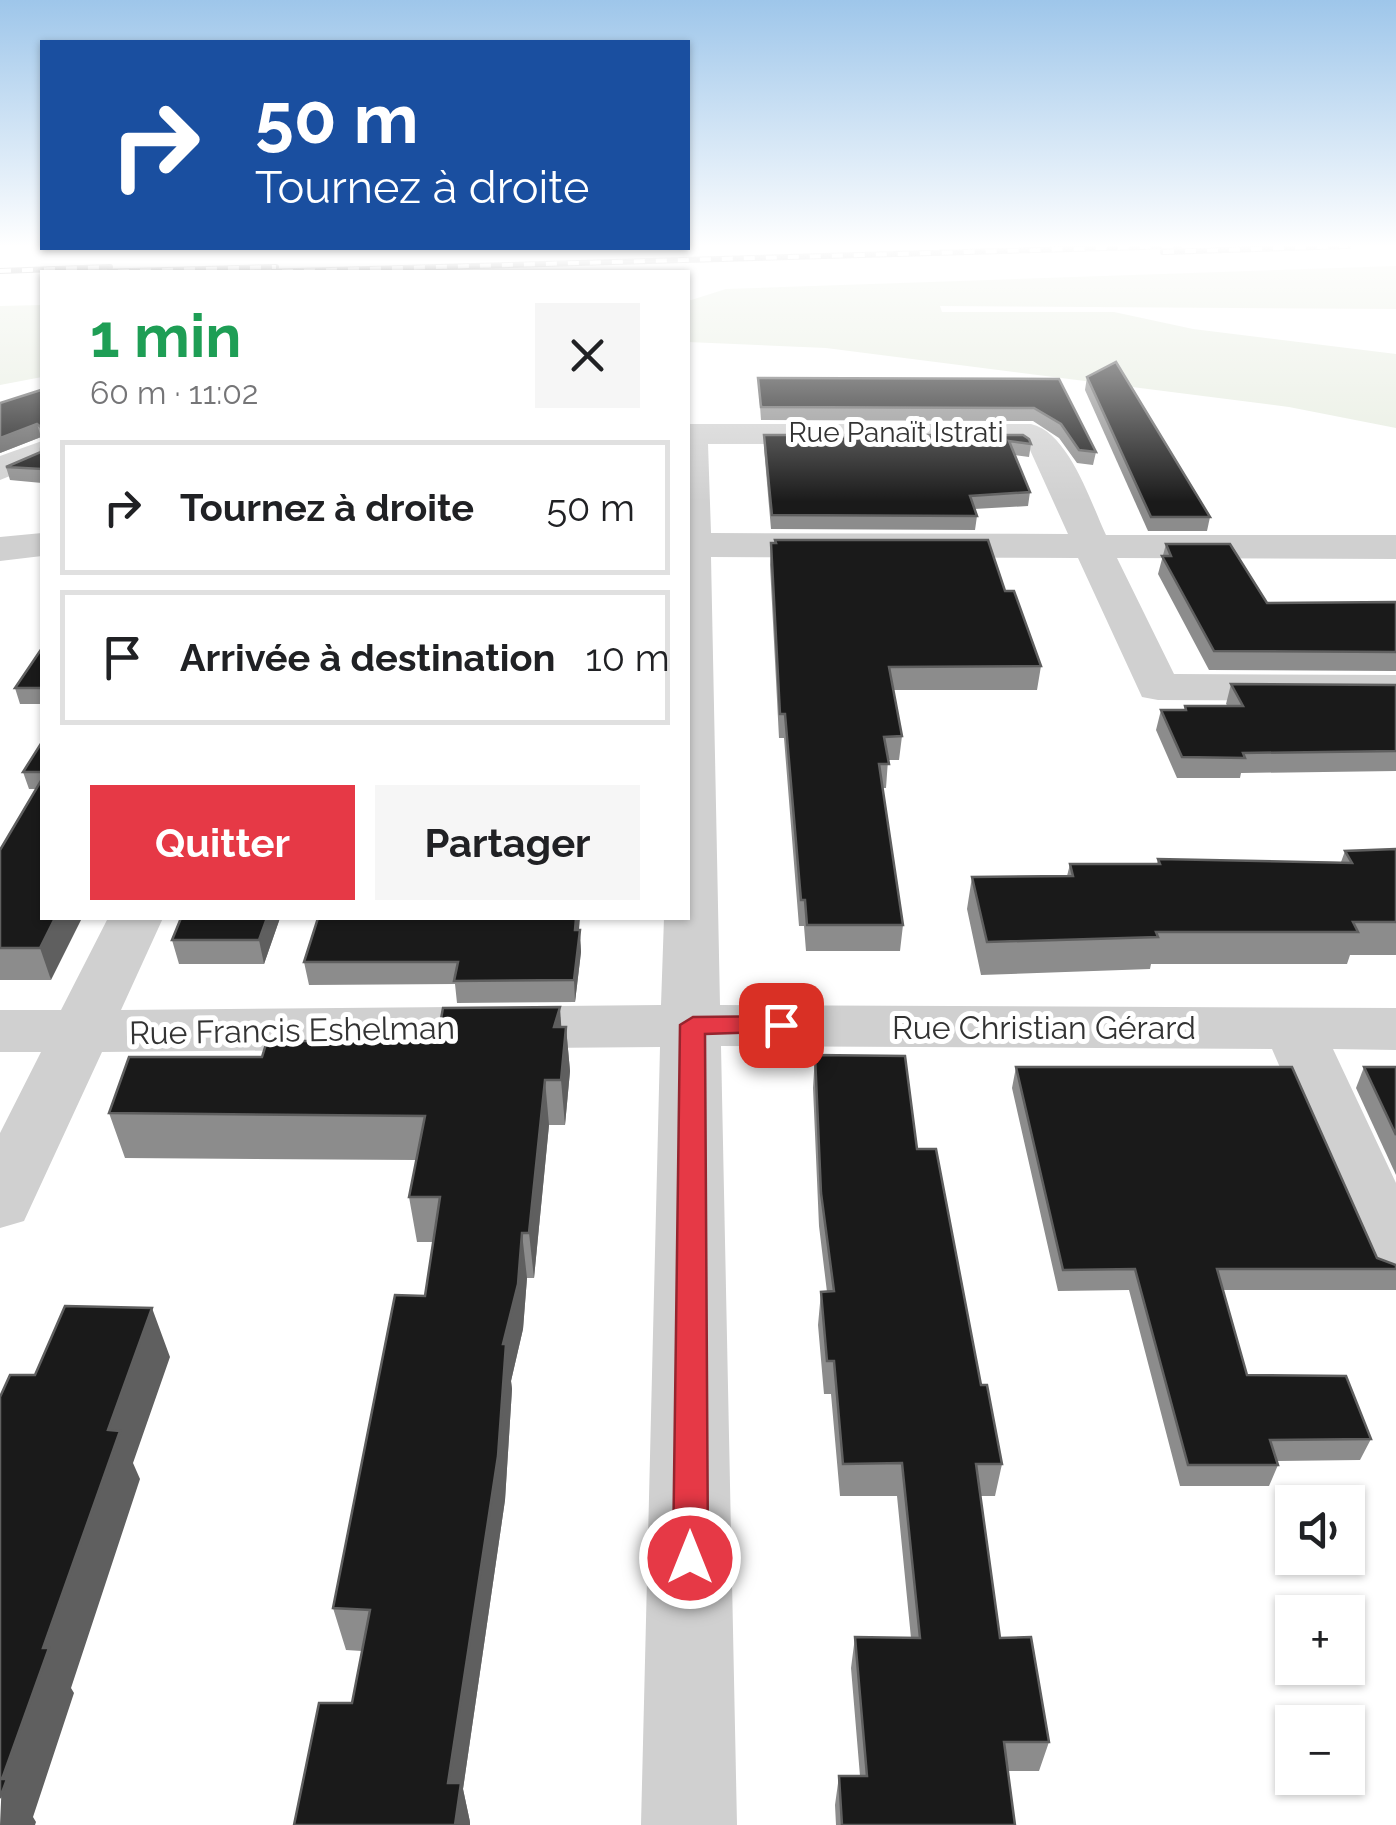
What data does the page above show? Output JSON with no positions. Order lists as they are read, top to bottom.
{
  "streets": {
    "street": ["Rue Panaït Istrati", "Rue Christian Gérard", "Rue Francis Eshelman"]
  },
  "crossings": [
    ["Rue Christian Gérard", "Rue Francis Eshelman"]
  ],
  "page": {
    "turn": ["50 m", "Tournez à droite"],
    "heading": ["1 min", "60 m · 11:02"],
    "list": [
      {
        "name": "Tournez à droite",
        "value": "50 m"
      },
      {
        "name": "Arrivée à destination",
        "value": "10 m"
      }
    ],
    "buttons": ["Quitter", "Partager"],
    "map_buttons": ["+", "−"]
  }
}
